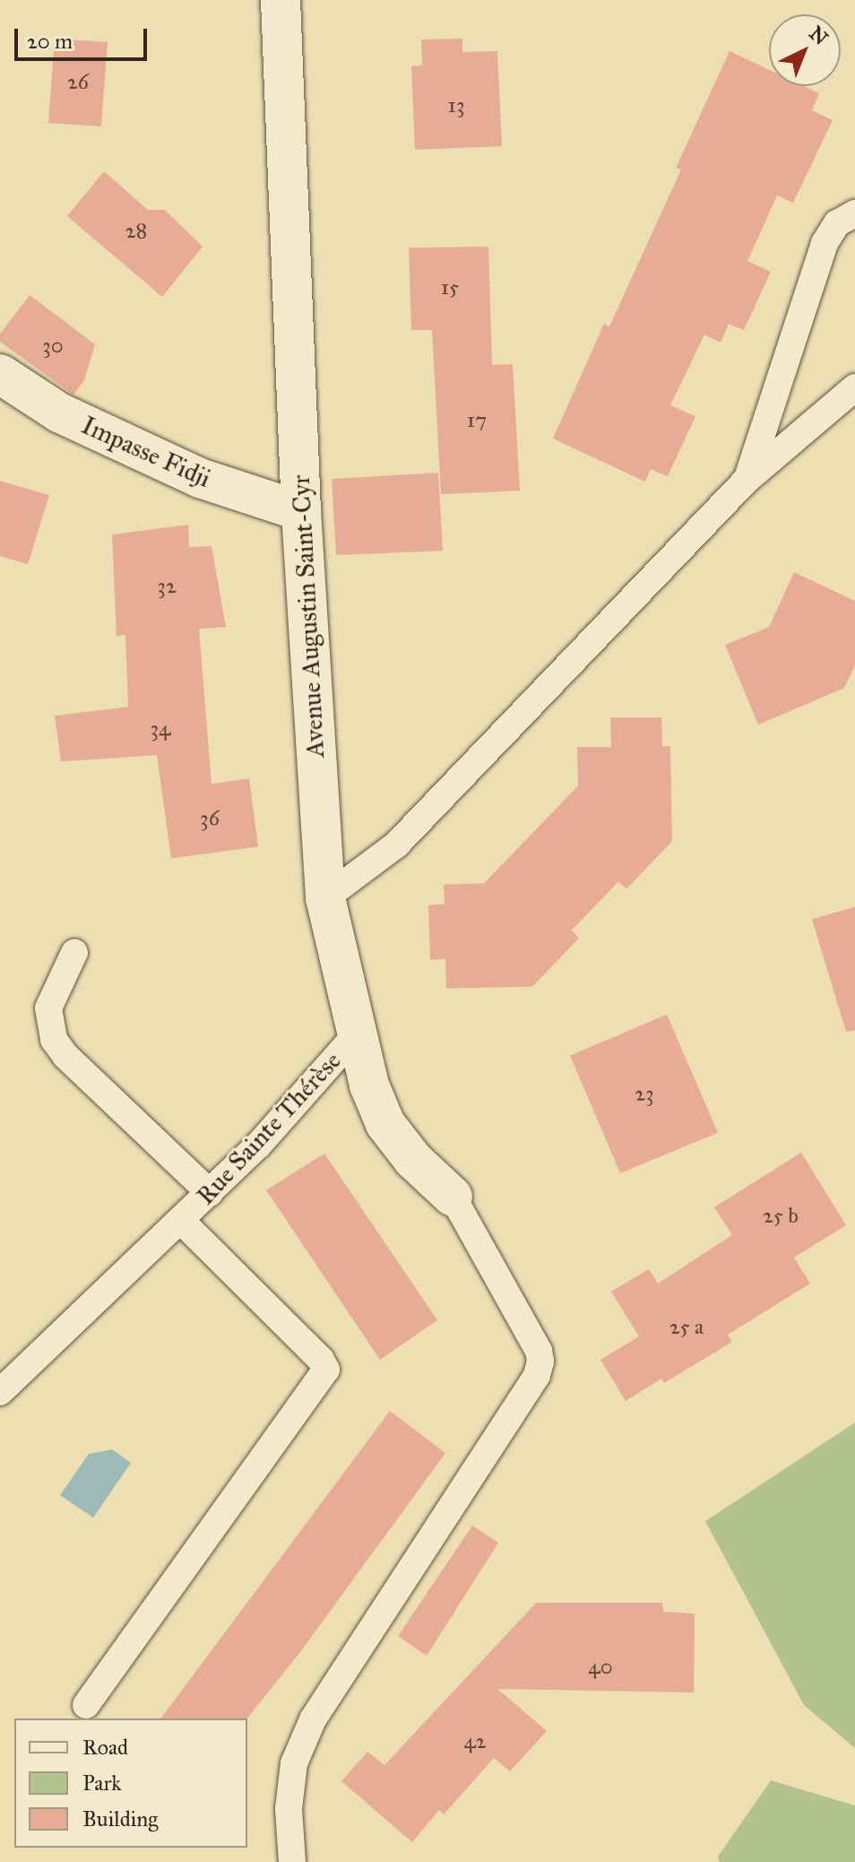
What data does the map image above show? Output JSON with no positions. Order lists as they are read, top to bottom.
{
  "streets": {
    "street": ["Impasse Fidji", "Avenue Augustin Saint-Cyr"],
    "lane": ["Rue Sainte Thérèse"]
  },
  "crossings": [
    ["Impasse Fidji", "Avenue Augustin Saint-Cyr"],
    ["Avenue Augustin Saint-Cyr", "Rue Sainte Thérèse"]
  ],
  "house_numbers": [
    "26",
    "13",
    "28",
    "15",
    "30",
    "17",
    "32",
    "34",
    "36",
    "23",
    "25 b",
    "25 a",
    "40",
    "42"
  ],
  "legend": ["Road", "Park", "Building"],
  "scale_bar": "20 m",
  "north": "top right"
}
